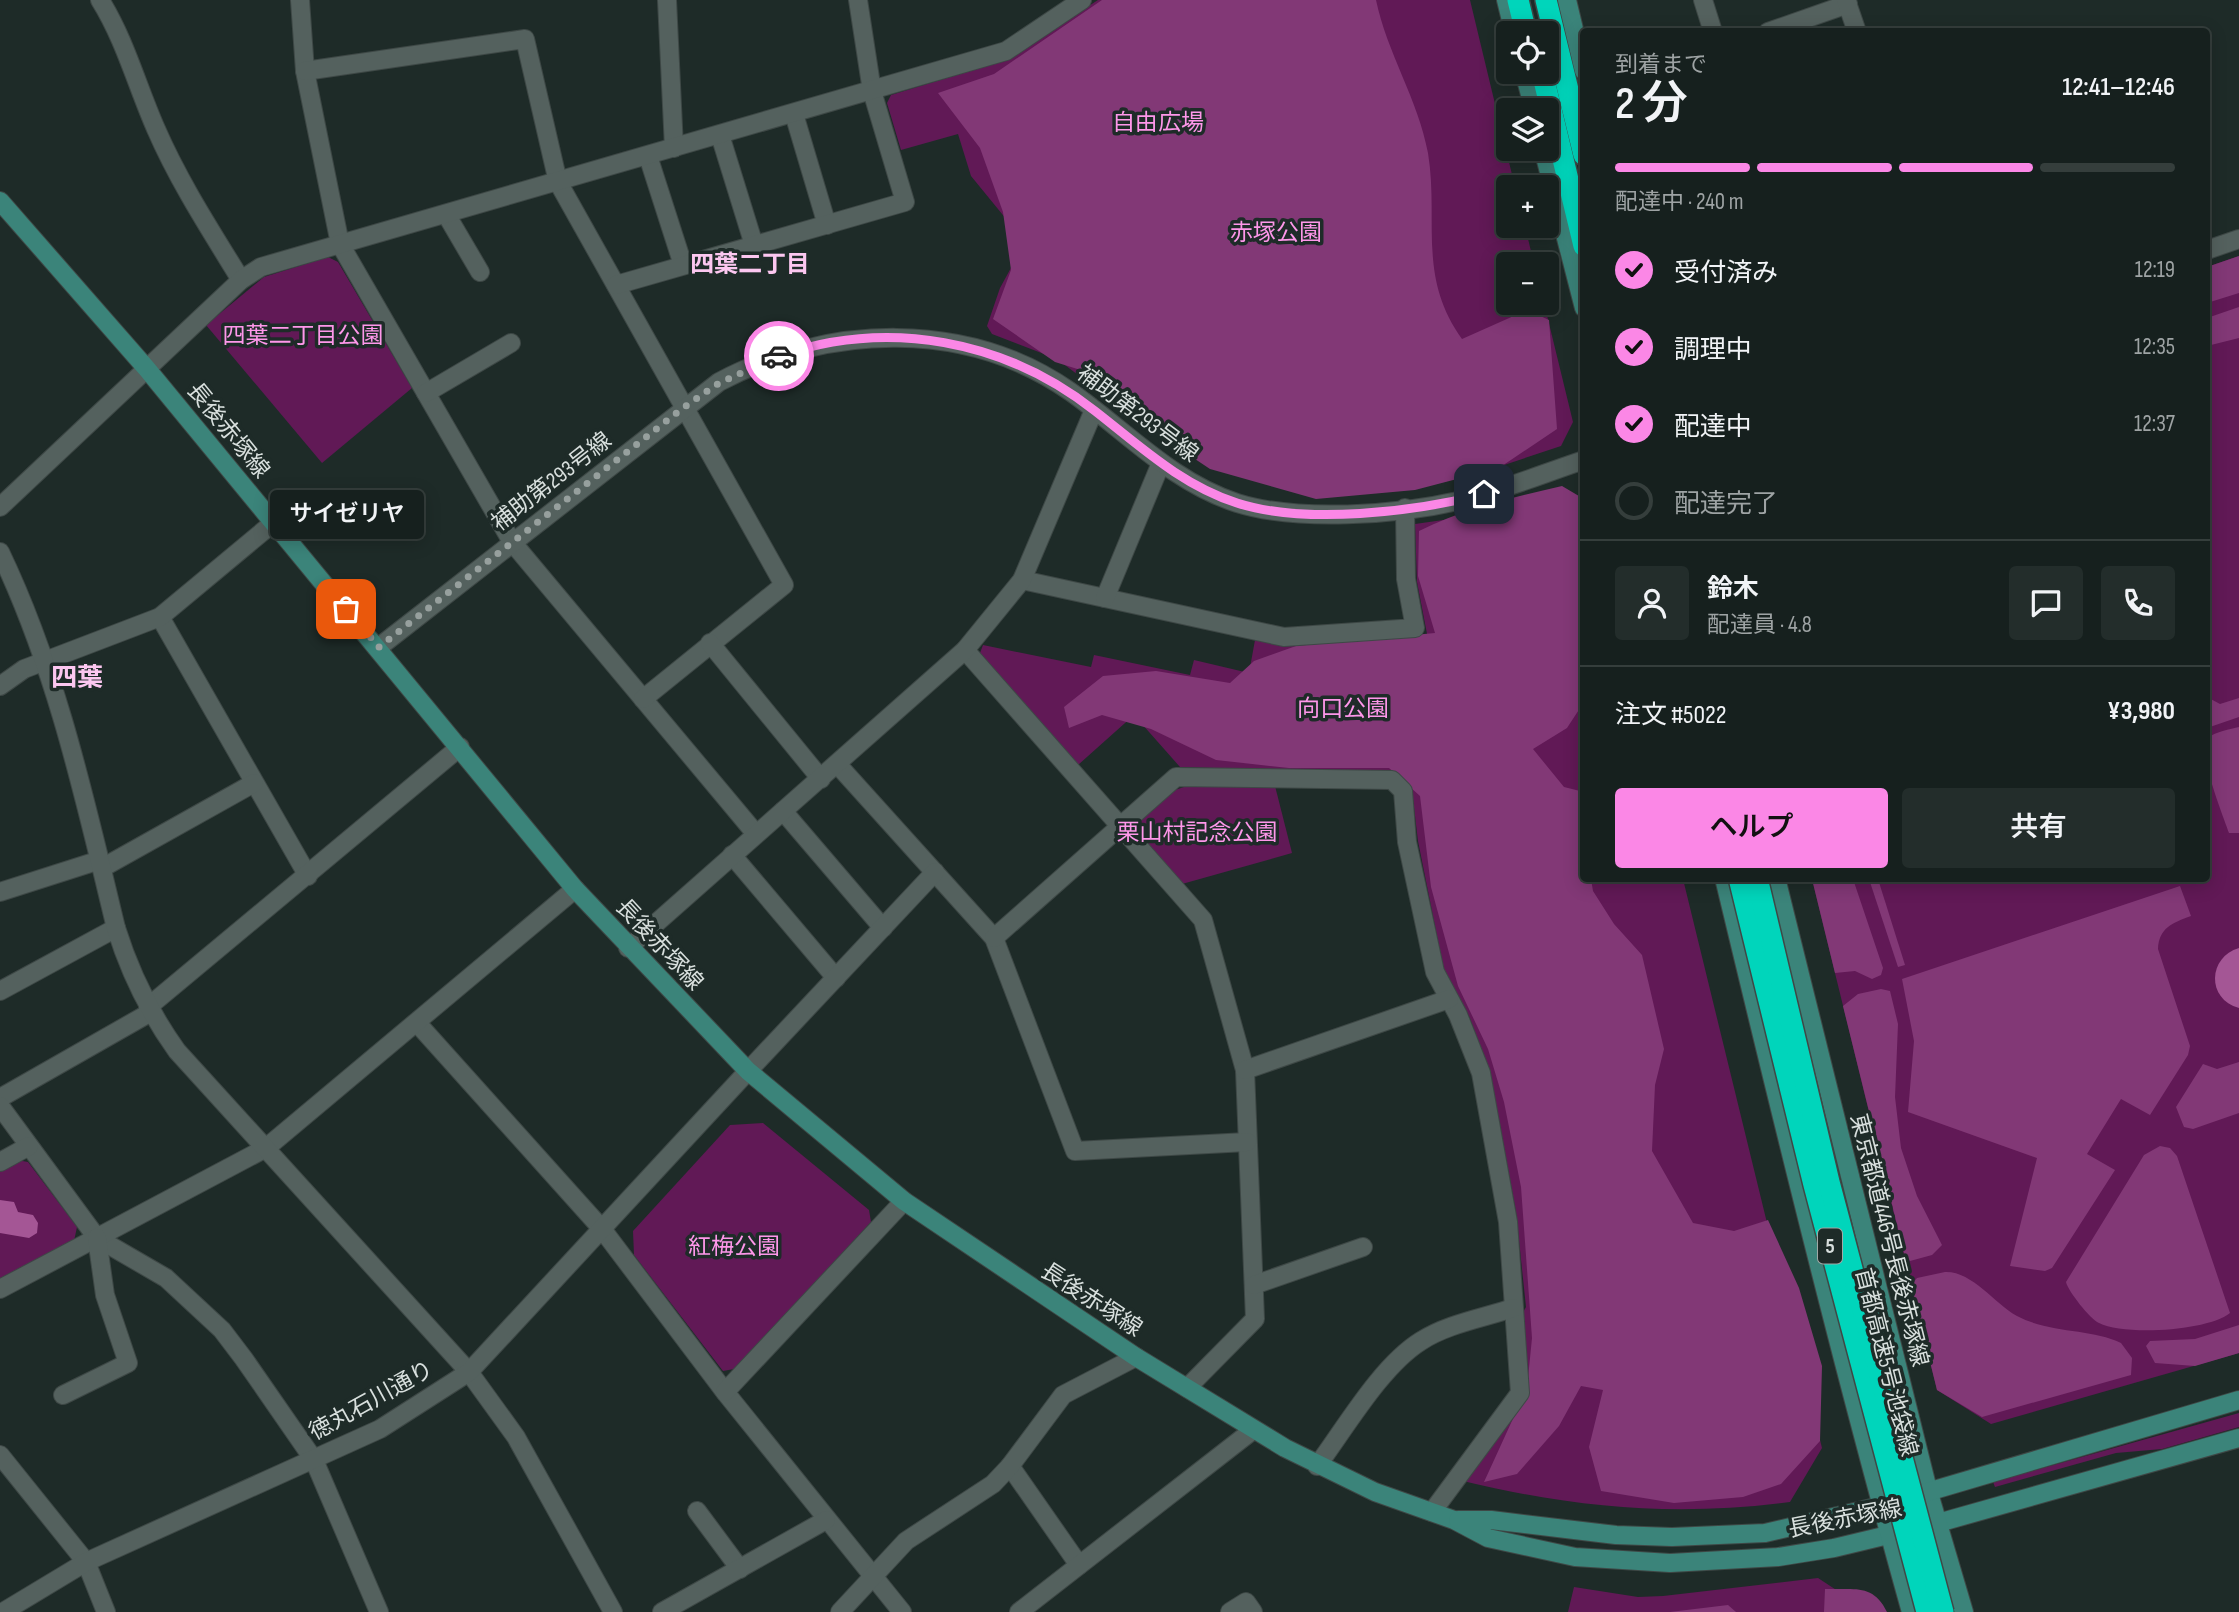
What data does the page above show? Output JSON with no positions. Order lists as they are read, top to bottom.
{
  "streets": {
    "highway": ["5", "首都高速5号池袋線"],
    "main road": ["長後赤塚線", "東京都道446号長後赤塚線"],
    "street": ["補助第293号線", "徳丸石川通り"]
  },
  "crossings": [
    ["補助第293号線", "長後赤塚線"],
    ["長後赤塚線", "東京都道446号長後赤塚線"],
    ["長後赤塚線", "徳丸石川通り"]
  ],
  "districts": ["四葉二丁目", "四葉"],
  "parks": [
    "自由広場",
    "赤塚公園",
    "四葉二丁目公園",
    "向口公園",
    "栗山村記念公園",
    "紅梅公園"
  ],
  "places": ["サイゼリヤ"],
  "page": {
    "map_buttons": ["+", "−"],
    "heading": ["2 分", "到着まで", "12:41–12:46"],
    "panel": [
      "鈴木",
      "配達員 · 4.8",
      "注文 #5022",
      "¥3,980"
    ],
    "bar": "配達中 · 240 m",
    "list": [
      ["受付済み", "12:19"],
      ["調理中", "12:35"],
      ["配達中", "12:37"],
      "配達完了"
    ],
    "bubble": "サイゼリヤ",
    "buttons": ["ヘルプ", "共有"]
  }
}
